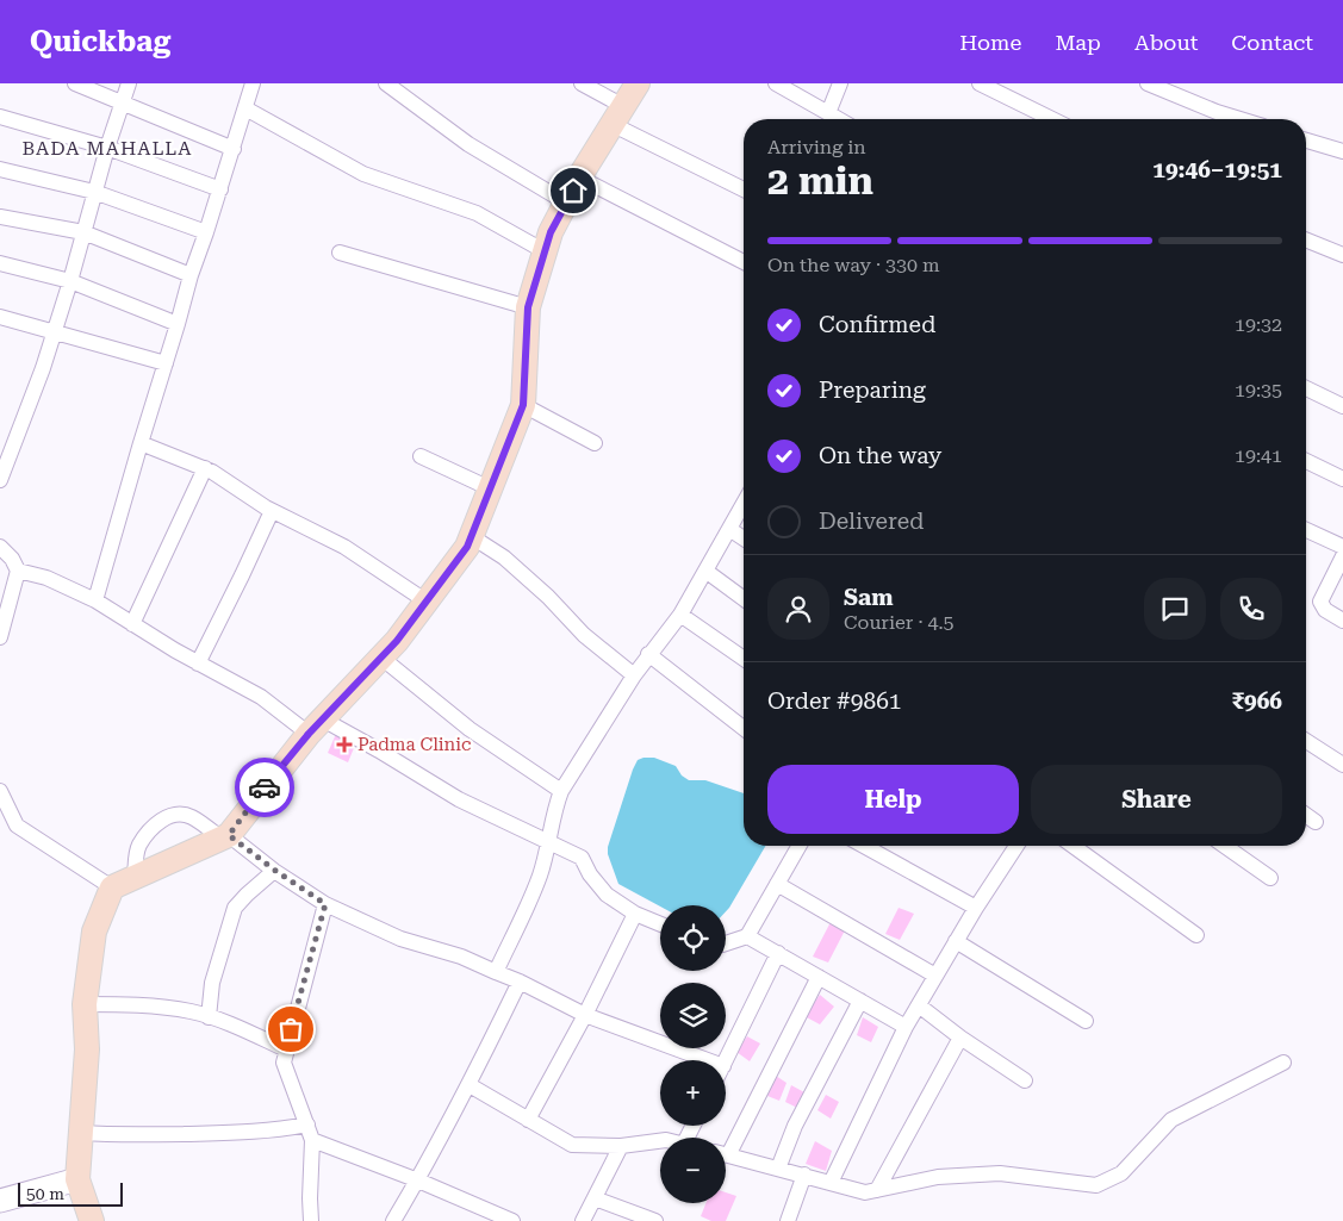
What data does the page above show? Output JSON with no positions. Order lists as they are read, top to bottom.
{
  "districts": ["BADA MAHALLA"],
  "places": {
    "health": ["Padma Clinic"]
  },
  "scale_bar": "50 m",
  "page": {
    "header": "Quickbag",
    "nav": [
      "Home",
      "Map",
      "About",
      "Contact"
    ],
    "heading": ["2 min", "Arriving in", "19:46–19:51"],
    "panel": [
      "Sam",
      "Courier · 4.5",
      "Order #9861",
      "₹966"
    ],
    "bar": "On the way · 330 m",
    "list": [
      ["Confirmed", "19:32"],
      ["Preparing", "19:35"],
      ["On the way", "19:41"],
      "Delivered"
    ],
    "buttons": ["Help", "Share"],
    "map_buttons": ["+", "−"],
    "scale": "50 m"
  }
}
